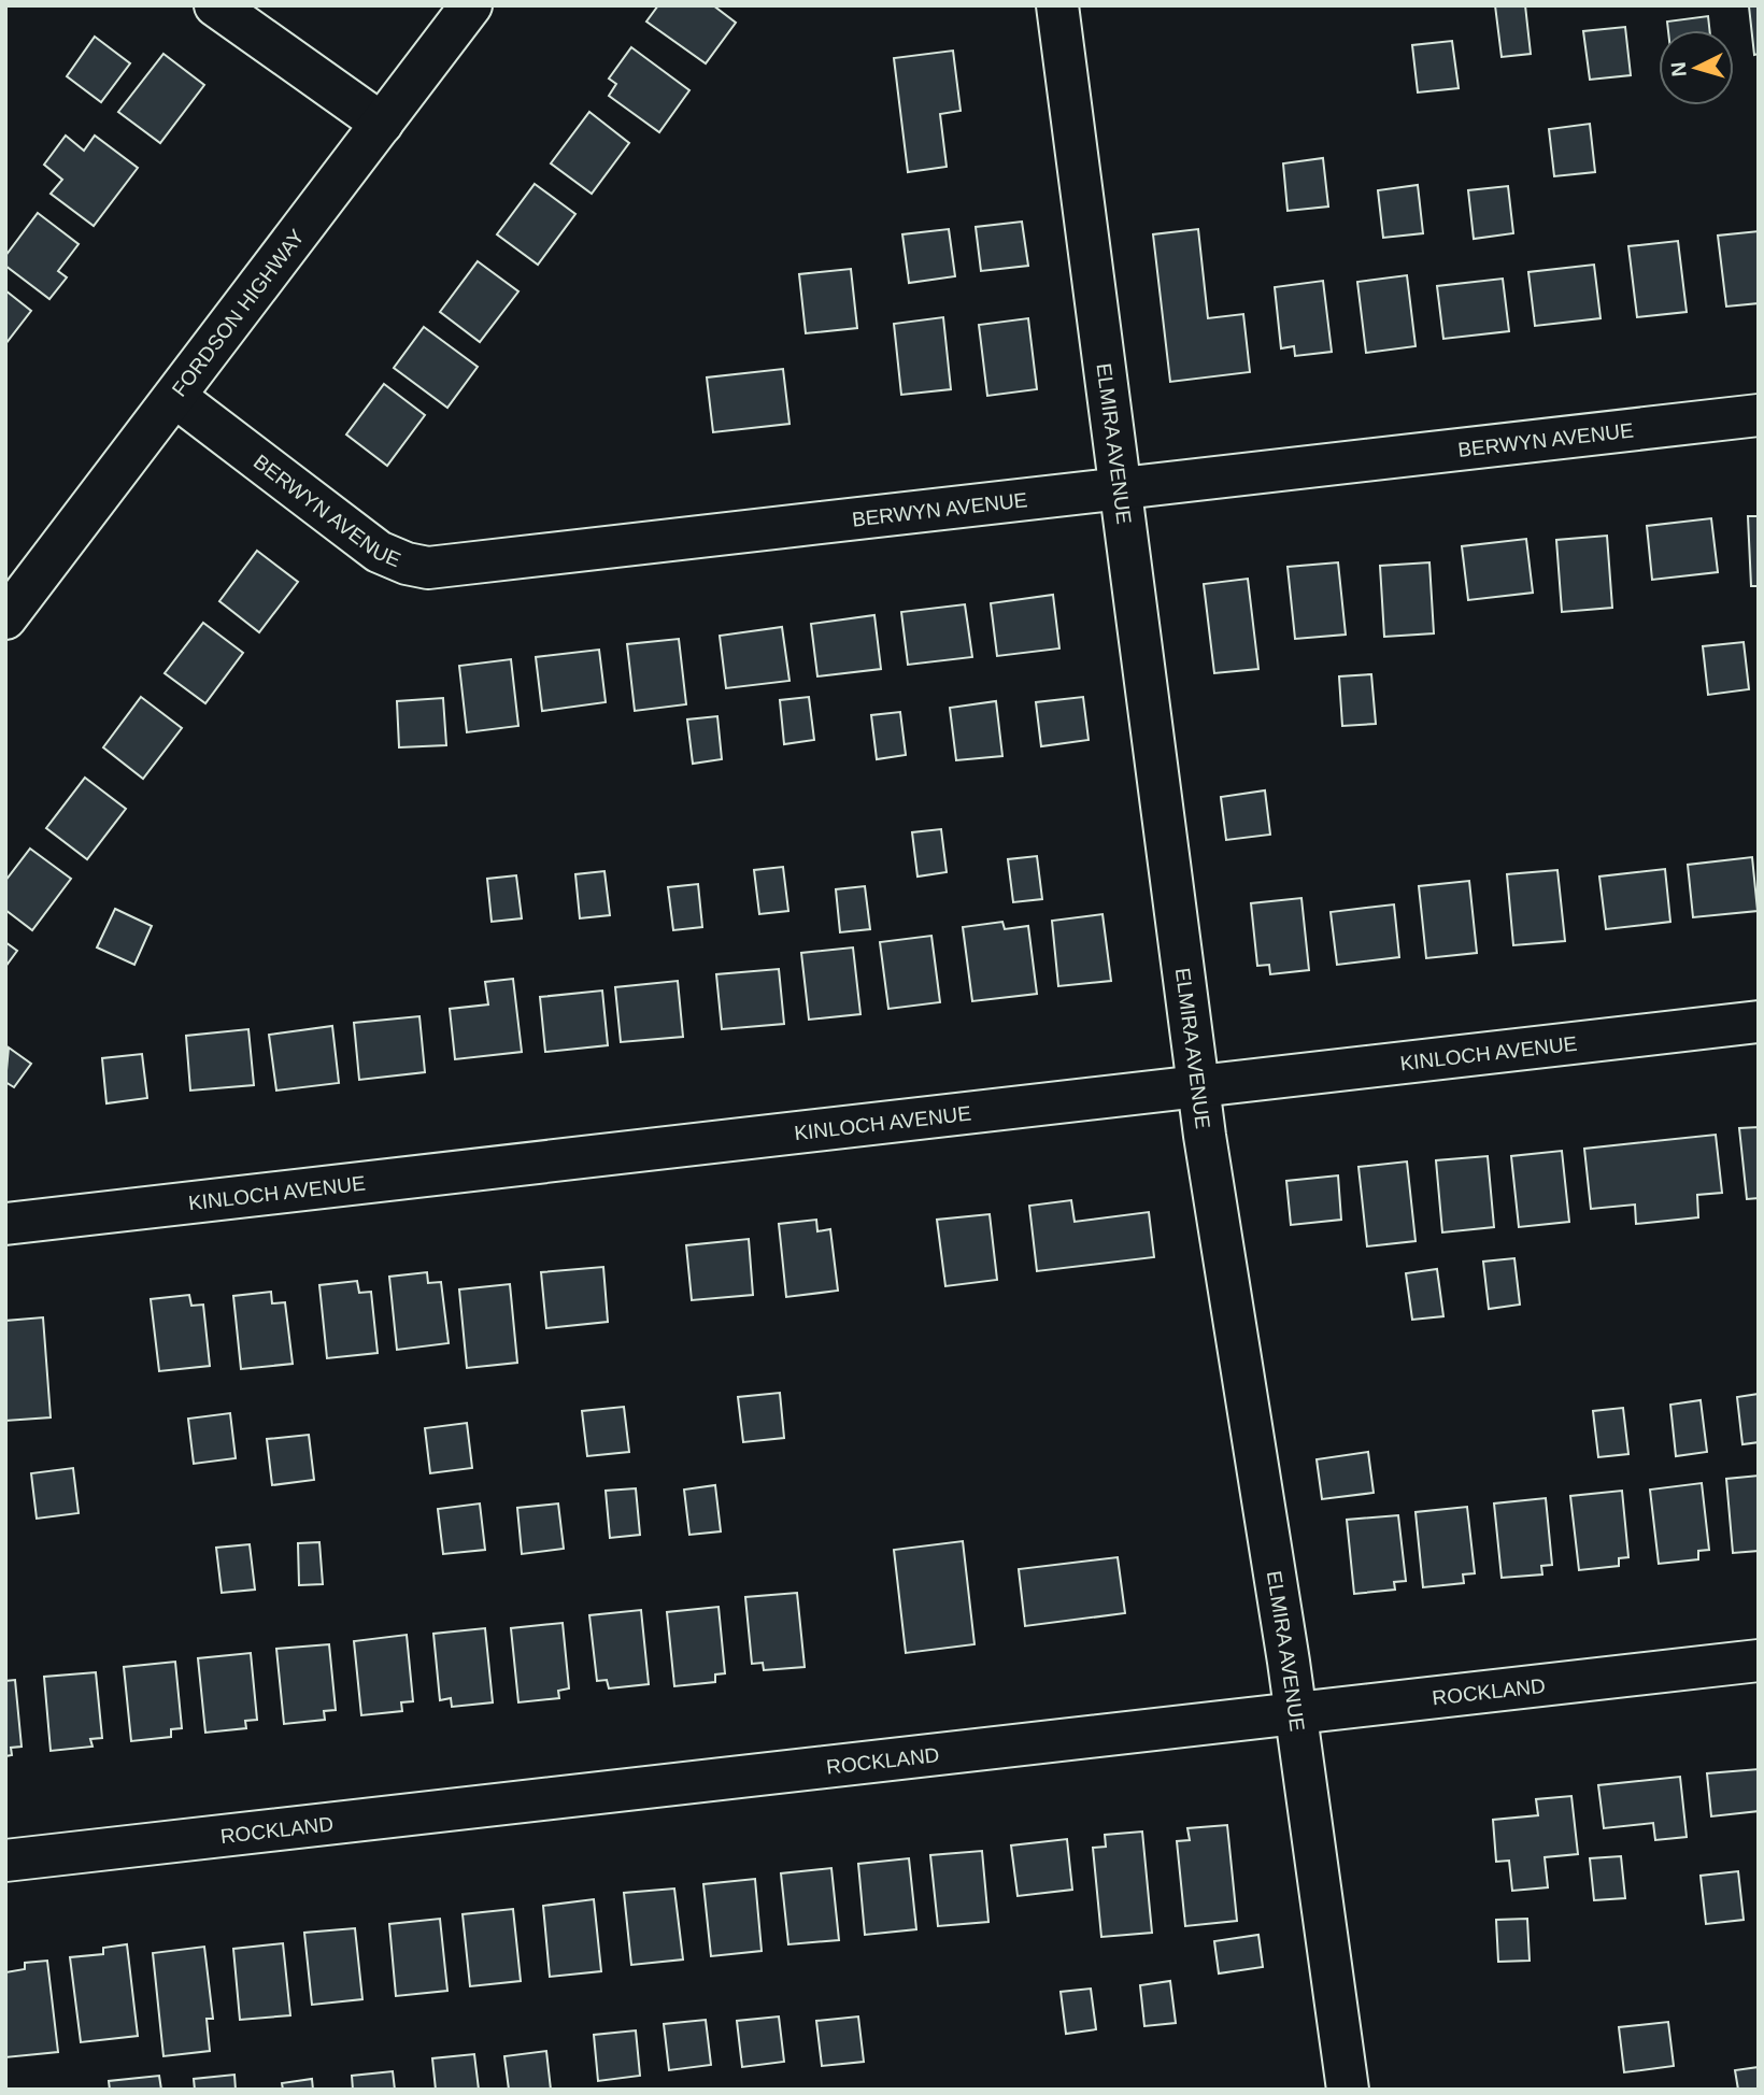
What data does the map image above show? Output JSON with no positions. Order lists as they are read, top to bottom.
{
  "streets": {
    "street": [
      "FORDSON HIGHWAY",
      "BERWYN AVENUE",
      "ELMIRA AVENUE",
      "KINLOCH AVENUE",
      "ROCKLAND"
    ]
  },
  "crossings": [
    ["FORDSON HIGHWAY", "BERWYN AVENUE"],
    ["BERWYN AVENUE", "ELMIRA AVENUE"],
    ["ELMIRA AVENUE", "KINLOCH AVENUE"],
    ["ELMIRA AVENUE", "ROCKLAND"]
  ],
  "north": "left"
}
